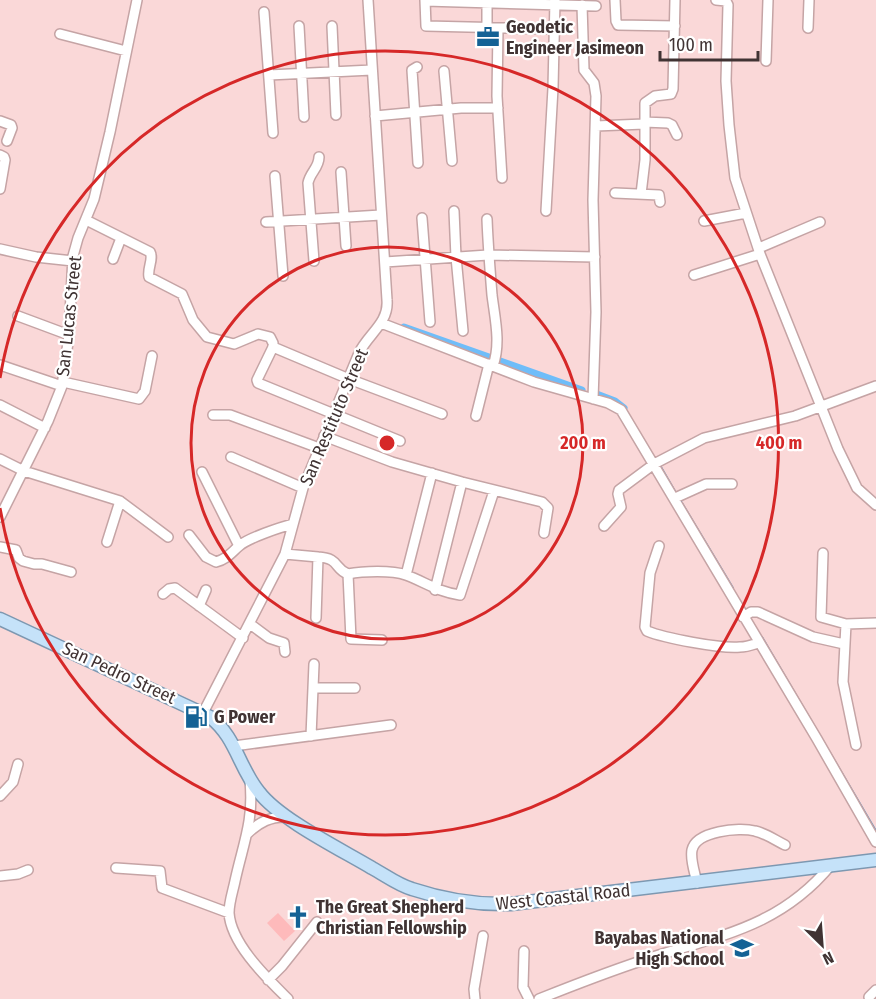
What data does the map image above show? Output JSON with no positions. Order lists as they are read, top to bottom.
{
  "streets": {
    "main road": ["San Pedro Street", "West Coastal Road"],
    "street": ["San Lucas Street", "San Restituto Street"]
  },
  "crossings": [
    ["San Restituto Street", "San Pedro Street"],
    ["San Pedro Street", "West Coastal Road"]
  ],
  "places": {
    "office": ["Geodetic Engineer Jasimeon"],
    "fuel station": ["G Power"],
    "church": ["The Great Shepherd Christian Fellowship"],
    "school or university": ["Bayabas National High School"]
  },
  "scale_bar": "100 m",
  "north": "bottom right",
  "rings": ["200 m", "400 m"]
}
